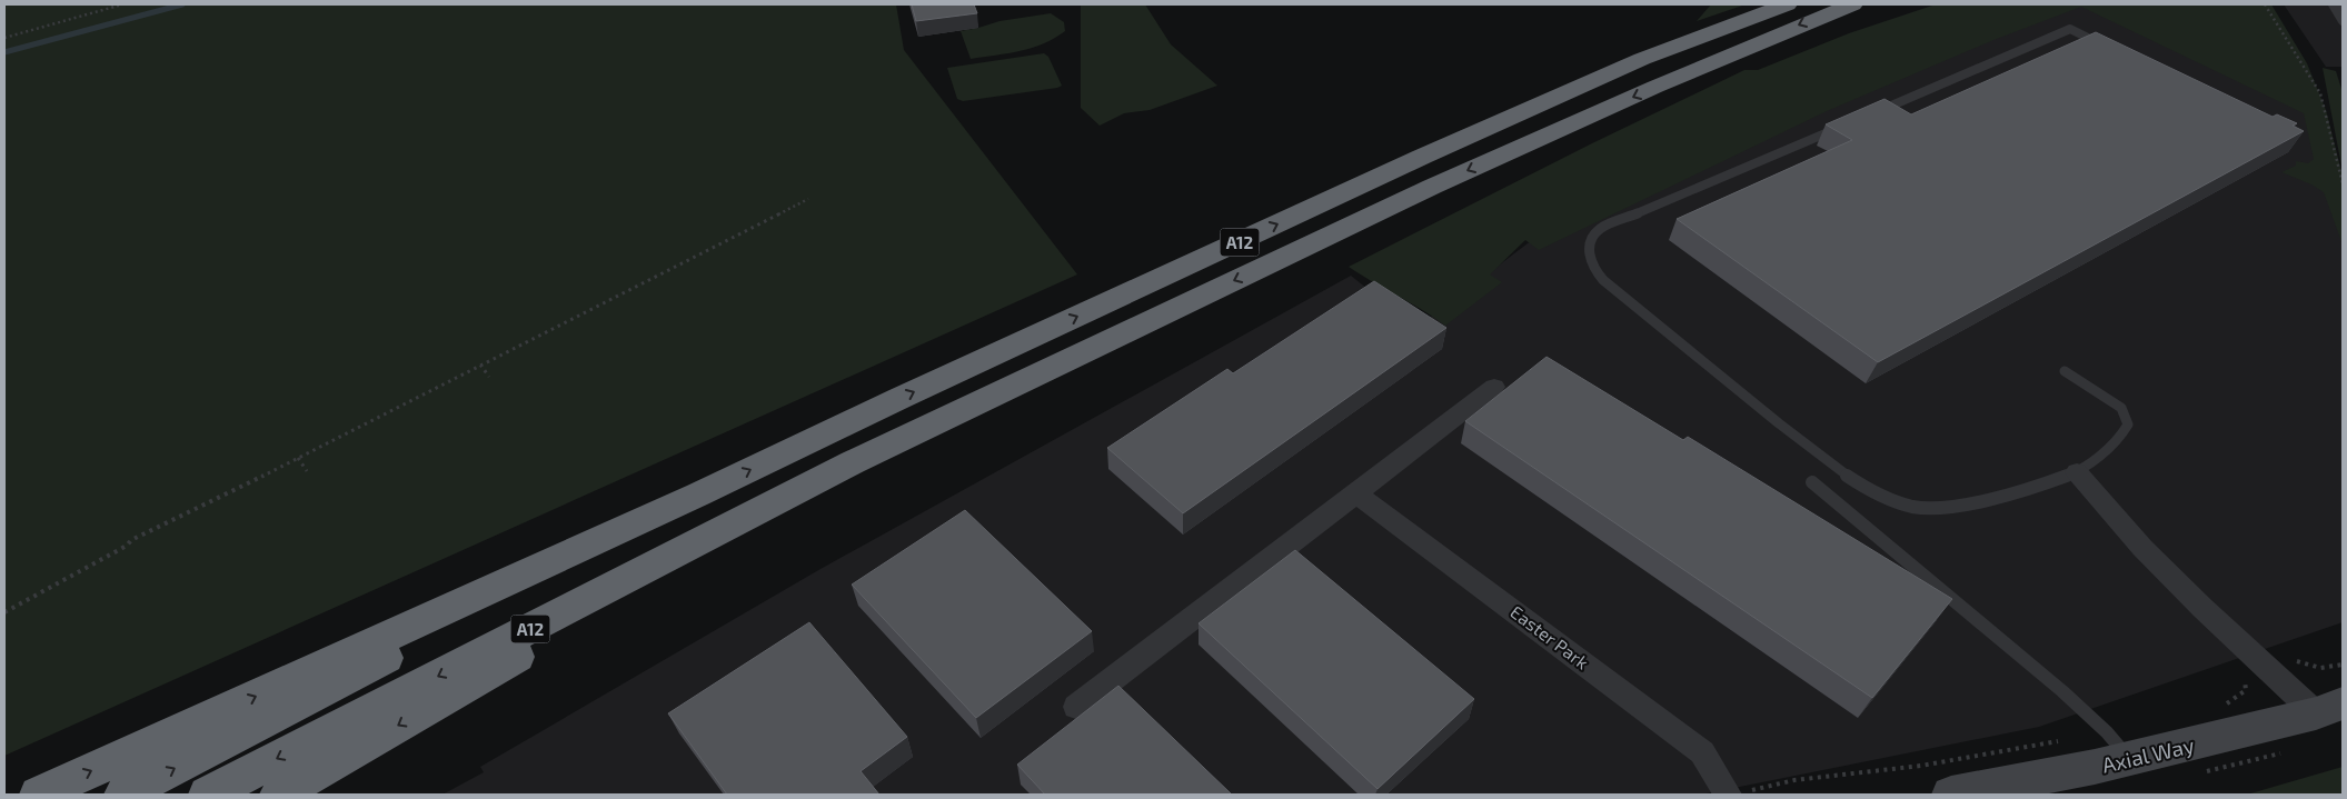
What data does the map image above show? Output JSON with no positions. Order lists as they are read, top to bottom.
{
  "streets": {
    "highway": ["A12"],
    "street": ["Easter Park", "Axial Way"]
  }
}
